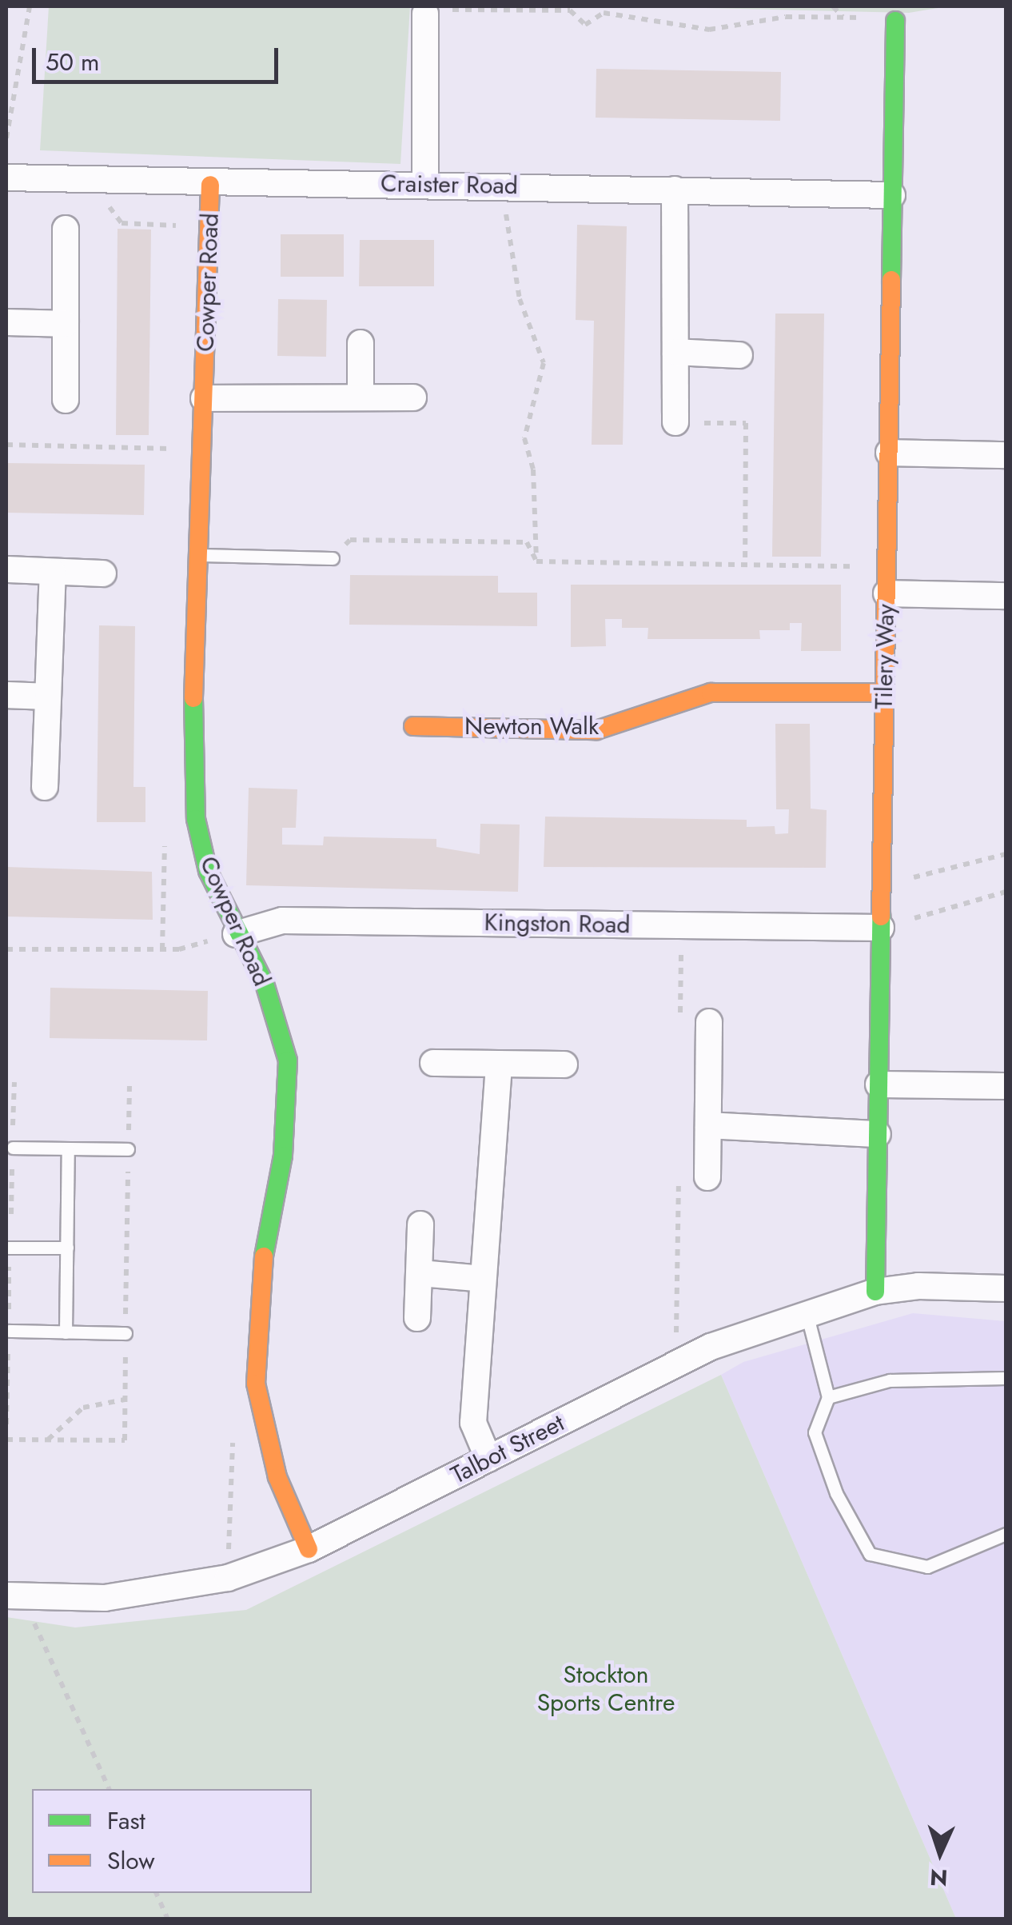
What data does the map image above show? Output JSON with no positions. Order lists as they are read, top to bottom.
{
  "streets": {
    "street": [
      "Craister Road",
      "Cowper Road",
      "Tilery Way",
      "Newton Walk",
      "Kingston Road",
      "Talbot Street"
    ]
  },
  "crossings": [
    ["Craister Road", "Cowper Road"],
    ["Craister Road", "Tilery Way"],
    ["Cowper Road", "Kingston Road"],
    ["Cowper Road", "Talbot Street"],
    ["Tilery Way", "Newton Walk"],
    ["Tilery Way", "Kingston Road"],
    ["Tilery Way", "Talbot Street"]
  ],
  "parks": ["Stockton Sports Centre"],
  "legend": ["Fast", "Slow"],
  "scale_bar": "50 m",
  "north": "bottom"
}
